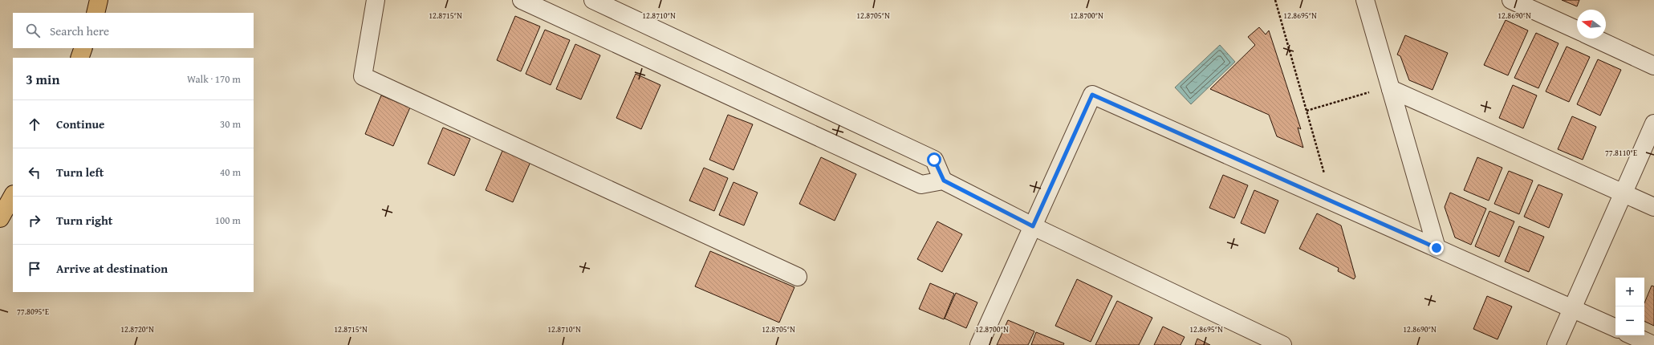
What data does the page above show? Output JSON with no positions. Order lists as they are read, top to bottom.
{
  "north": "left",
  "page": {
    "search": "Search here",
    "heading": ["3 min", "Walk · 170 m"],
    "list": [
      ["Continue", "30 m"],
      ["Turn left", "40 m"],
      ["Turn right", "100 m"],
      "Arrive at destination"
    ],
    "map_buttons": ["+", "−"]
  },
  "coordinates": [
    "12.8715°N",
    "12.8710°N",
    "12.8705°N",
    "12.8700°N",
    "12.8695°N",
    "12.8690°N",
    "77.8110°E",
    "77.8095°E",
    "12.8720°N"
  ]
}
